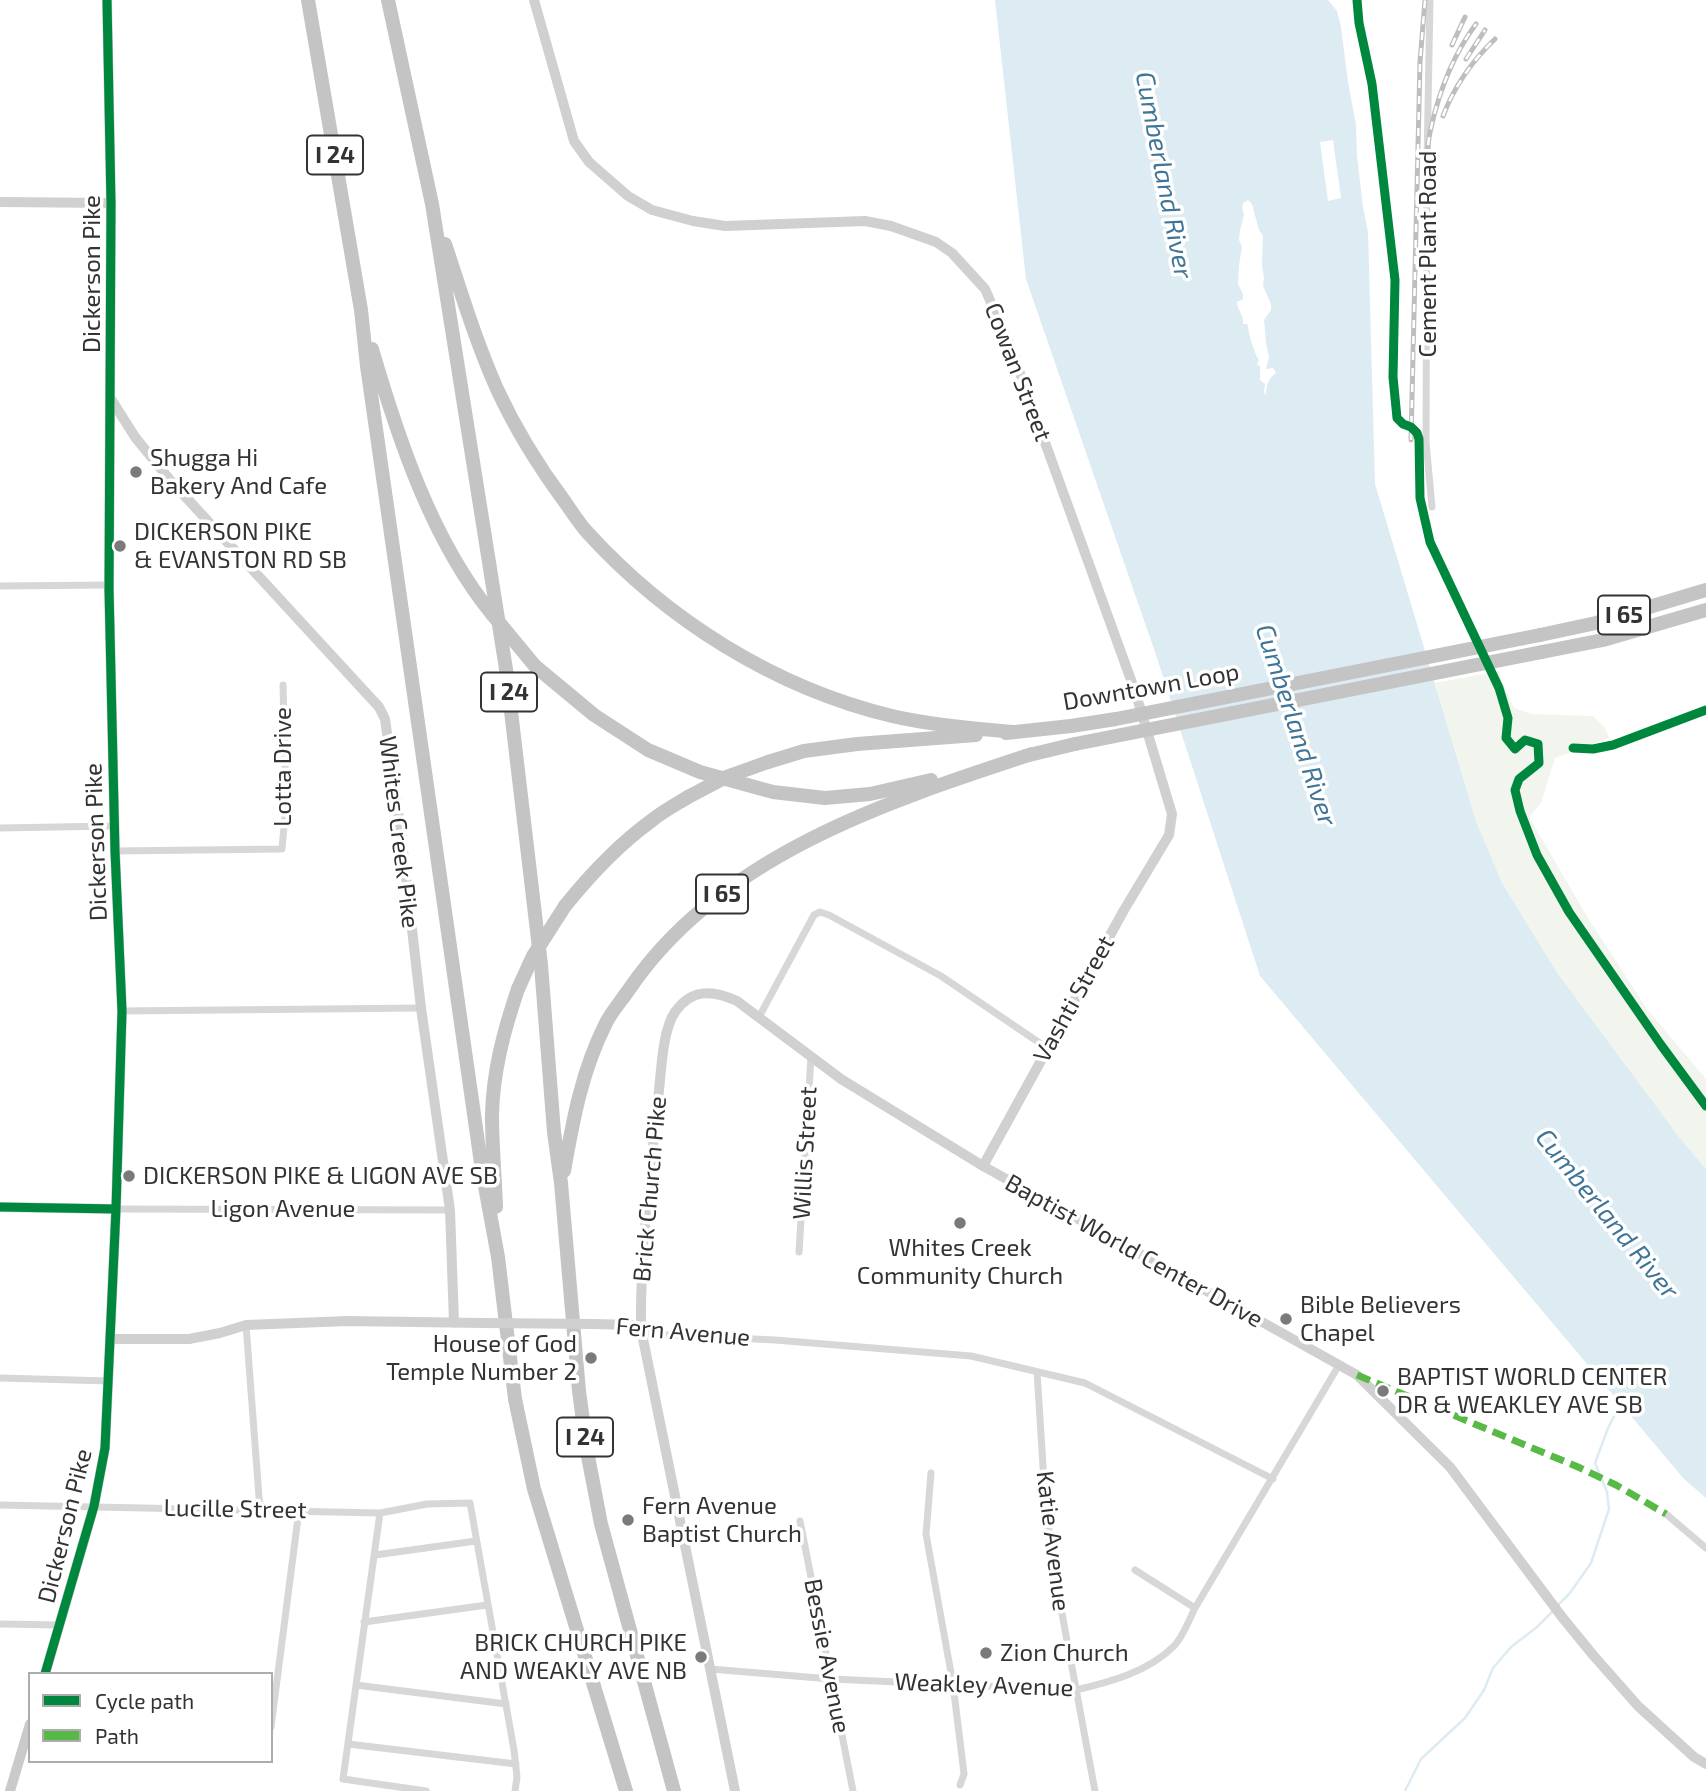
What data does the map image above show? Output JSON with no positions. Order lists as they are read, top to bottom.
{
  "streets": {
    "highway": ["I 24", "I 65", "Downtown Loop"],
    "main road": ["Dickerson Pike"],
    "street": [
      "Cement Plant Road",
      "Cowan Street",
      "Lotta Drive",
      "Whites Creek Pike",
      "Vashti Street",
      "Willis Street",
      "Brick Church Pike",
      "Ligon Avenue",
      "Baptist World Center Drive",
      "Fern Avenue",
      "Lucille Street",
      "Katie Avenue",
      "Bessie Avenue",
      "Weakley Avenue"
    ]
  },
  "crossings": [
    ["I 24", "I 65"],
    ["Dickerson Pike", "Lotta Drive"],
    ["Dickerson Pike", "Whites Creek Pike"],
    ["Dickerson Pike", "Ligon Avenue"],
    ["Dickerson Pike", "Fern Avenue"],
    ["Dickerson Pike", "Lucille Street"],
    ["Cowan Street", "Vashti Street"],
    ["I 65", "Downtown Loop"],
    ["Whites Creek Pike", "Ligon Avenue"],
    ["Whites Creek Pike", "Fern Avenue"],
    ["Vashti Street", "Baptist World Center Drive"],
    ["Willis Street", "Baptist World Center Drive"],
    ["Brick Church Pike", "Baptist World Center Drive"],
    ["Brick Church Pike", "Fern Avenue"],
    ["Brick Church Pike", "Weakley Avenue"],
    ["Baptist World Center Drive", "Weakley Avenue"],
    ["Fern Avenue", "Katie Avenue"],
    ["Fern Avenue", "Weakley Avenue"],
    ["Katie Avenue", "Weakley Avenue"],
    ["Bessie Avenue", "Weakley Avenue"]
  ],
  "water": ["Cumberland River"],
  "places": [
    "Shugga Hi Bakery And Cafe",
    "DICKERSON PIKE & EVANSTON RD SB",
    "DICKERSON PIKE & LIGON AVE SB",
    "Whites Creek Community Church",
    "Bible Believers Chapel",
    "House of God Temple Number 2",
    "BAPTIST WORLD CENTER DR & WEAKLEY AVE SB",
    "Fern Avenue Baptist Church",
    "Zion Church",
    "BRICK CHURCH PIKE AND WEAKLY AVE NB"
  ],
  "legend": ["Cycle path", "Path"]
}
